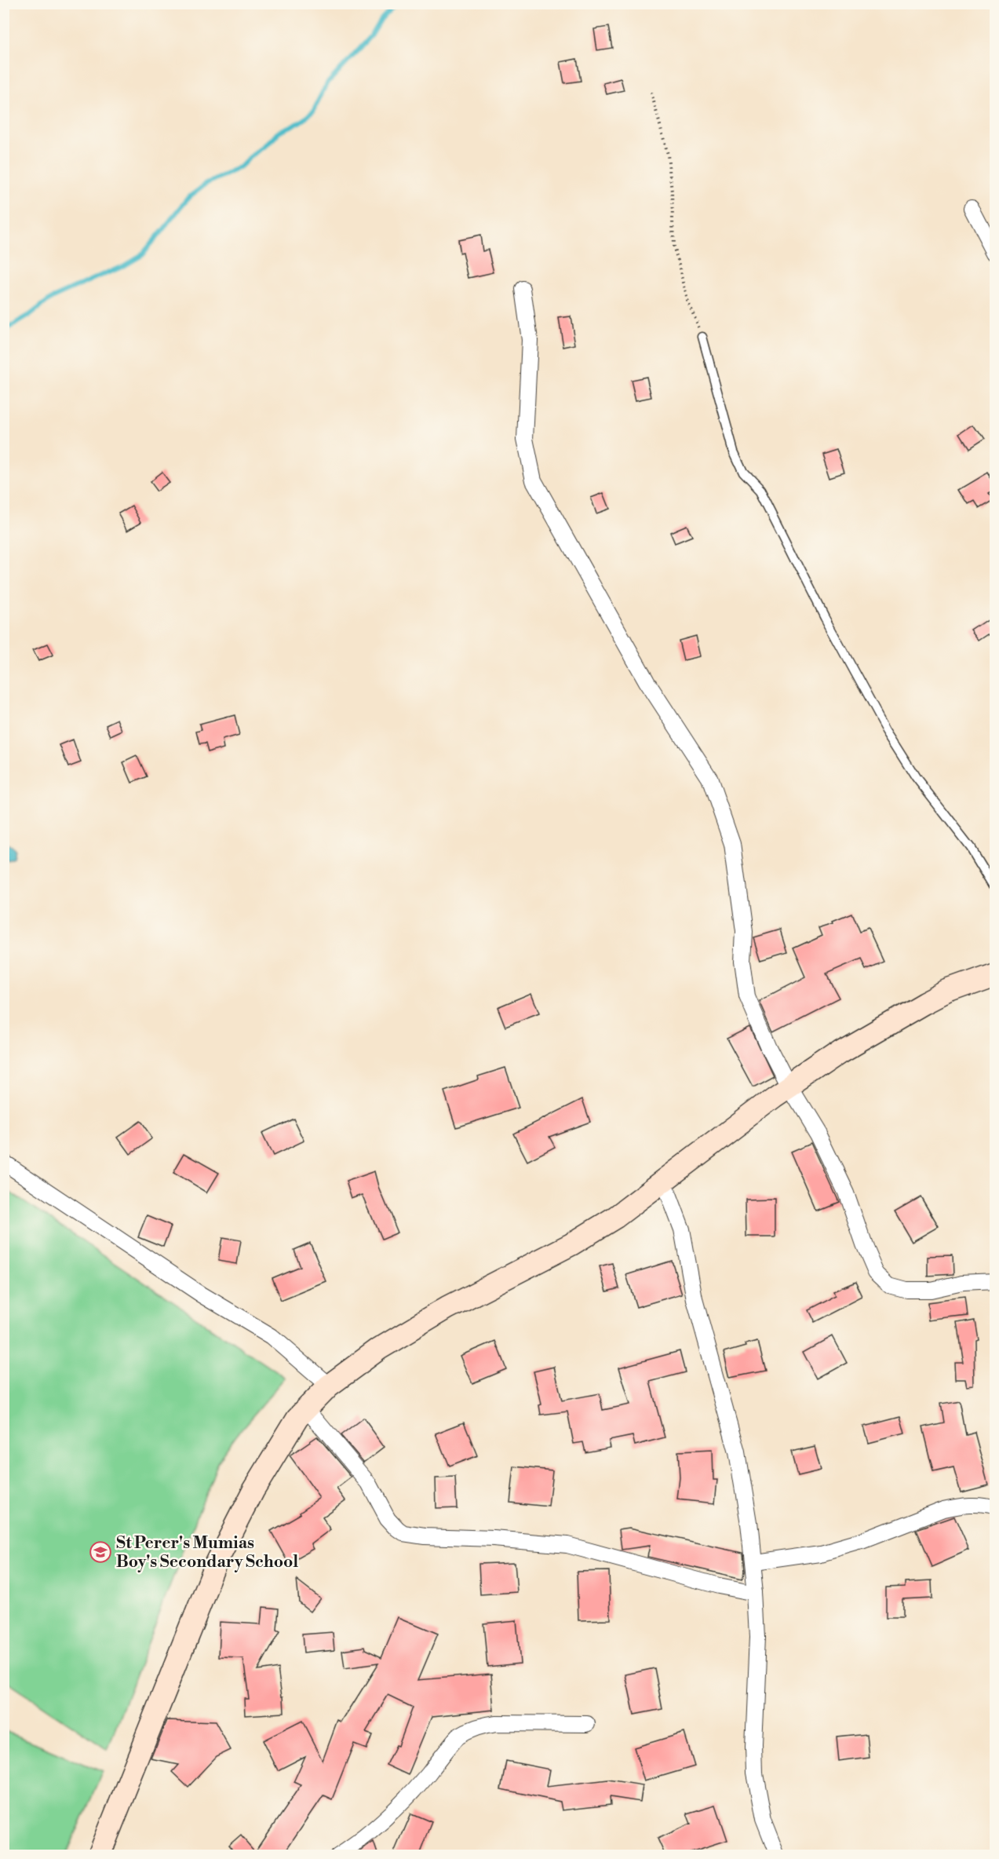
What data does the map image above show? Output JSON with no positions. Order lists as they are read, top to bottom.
{
  "places": {
    "school or university": ["St Perer's Mumias Boy's Secondary School"]
  }
}
